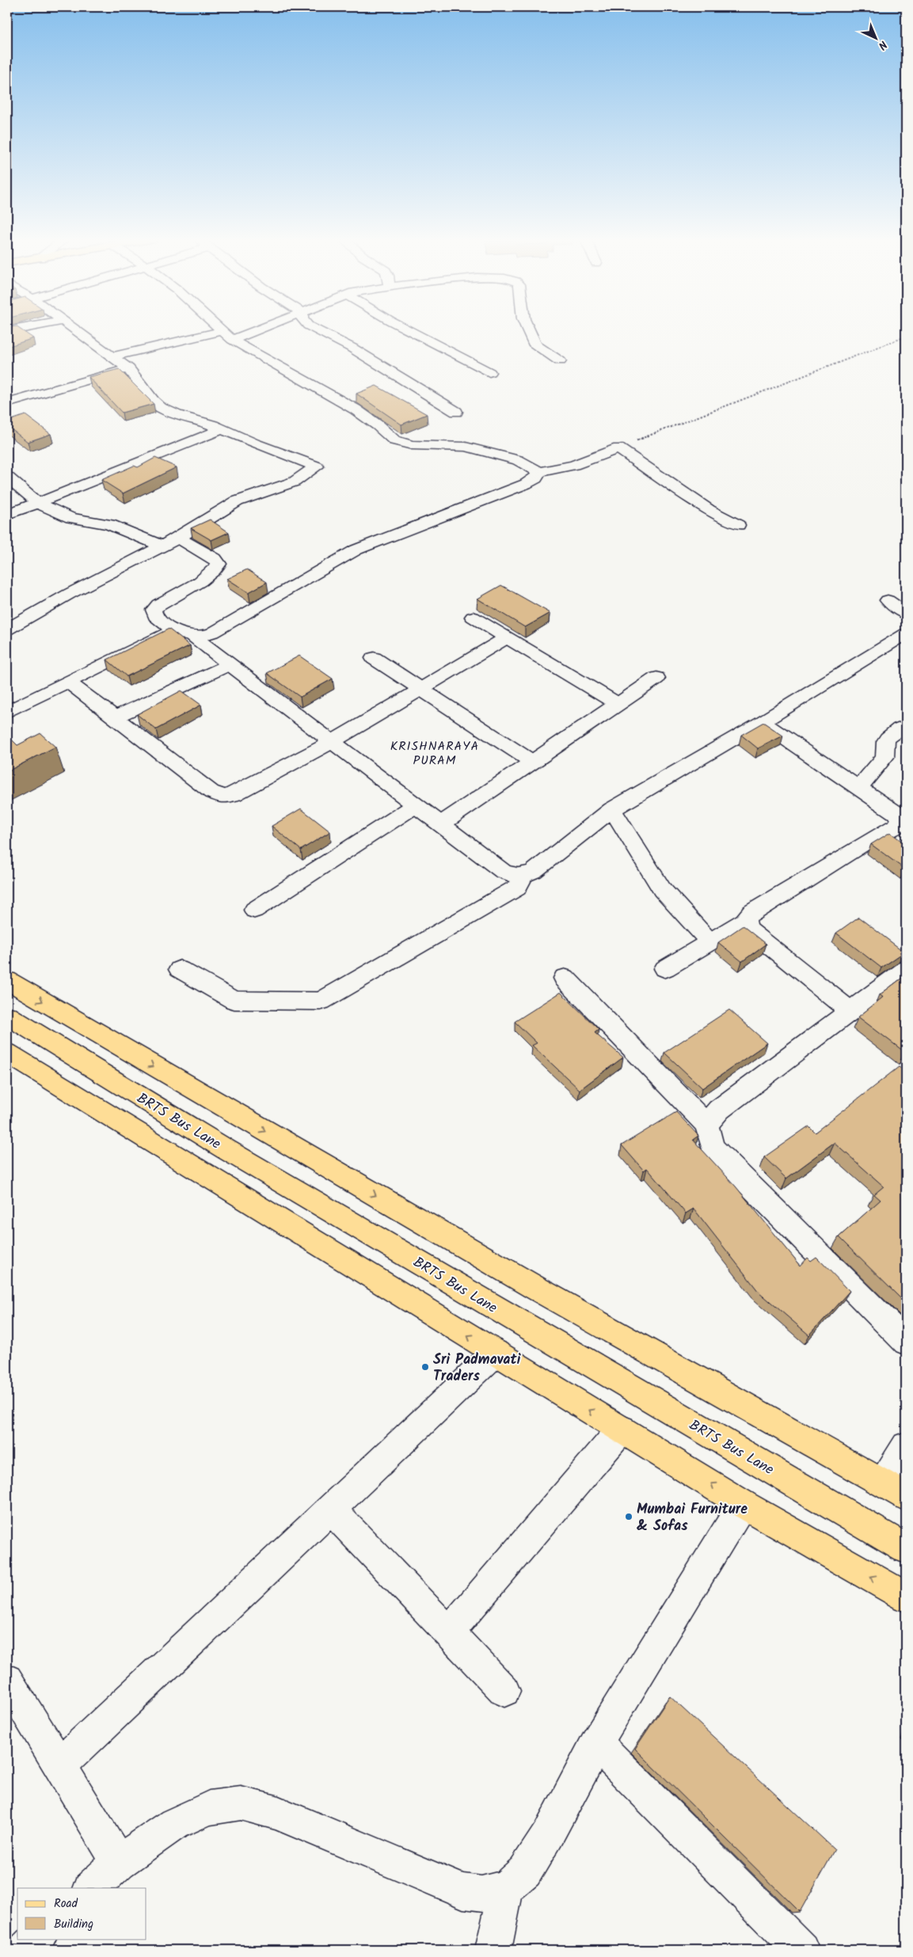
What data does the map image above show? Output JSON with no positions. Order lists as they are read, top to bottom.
{
  "streets": {
    "main road": ["BRTS Bus Lane"]
  },
  "districts": ["KRISHNARAYA PURAM"],
  "places": ["Sri Padmavati Traders", "Mumbai Furniture & Sofas"],
  "legend": ["Road", "Building"],
  "north": "bottom right"
}
